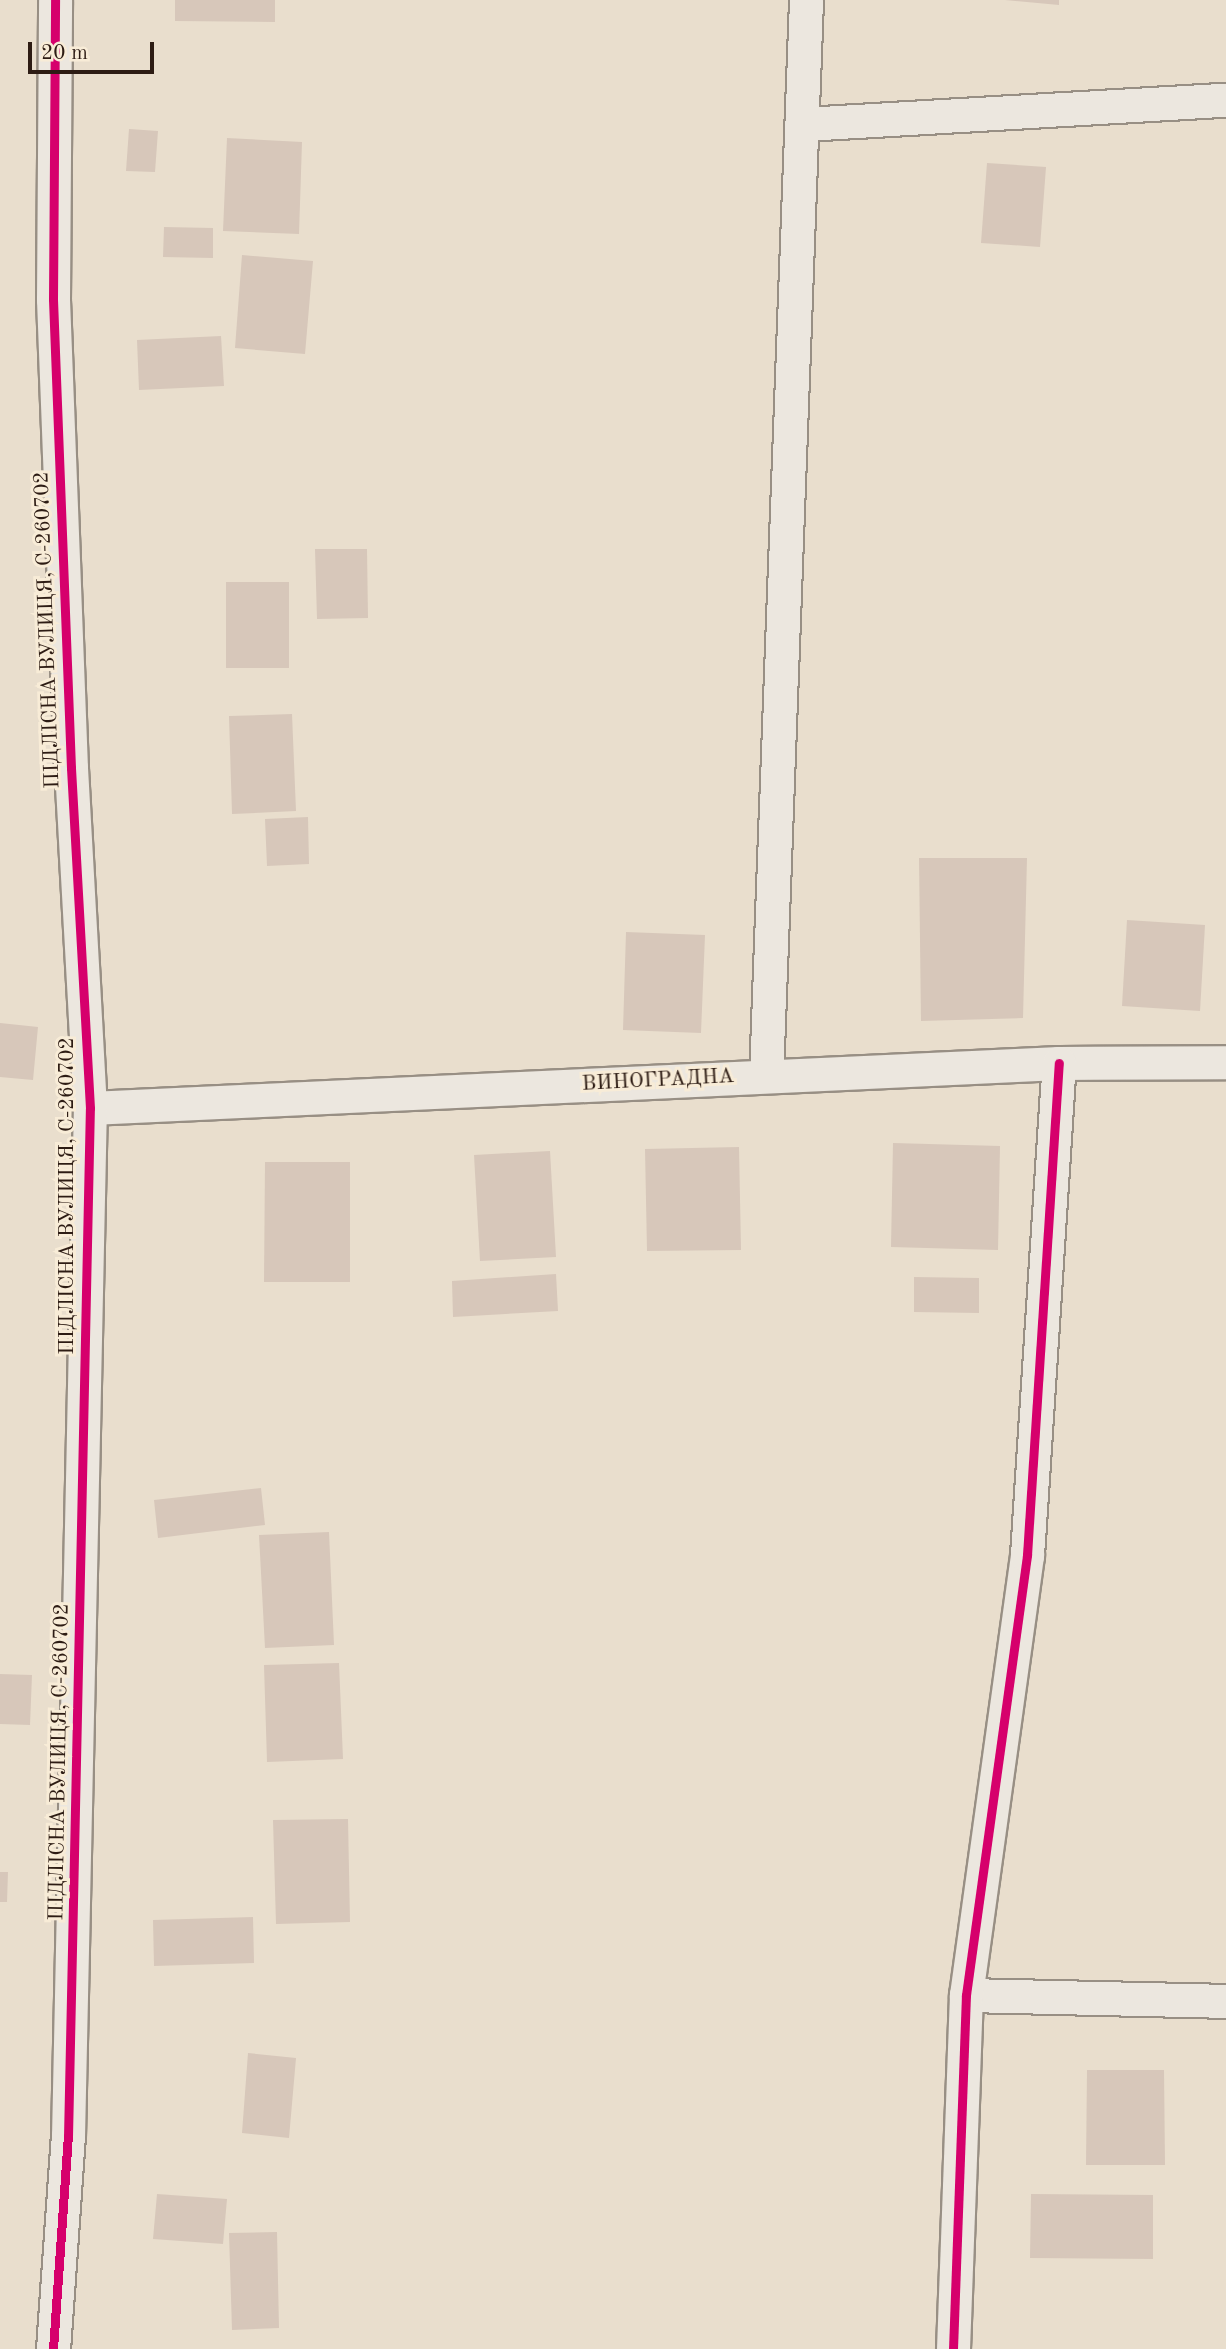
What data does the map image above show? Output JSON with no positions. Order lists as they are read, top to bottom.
{
  "streets": {
    "street": ["ПІДЛІСНА ВУЛИЦЯ, С-260702", "ВИНОГРАДНА"]
  },
  "crossings": [
    ["ПІДЛІСНА ВУЛИЦЯ, С-260702", "ВИНОГРАДНА"]
  ],
  "scale_bar": "20 m"
}
